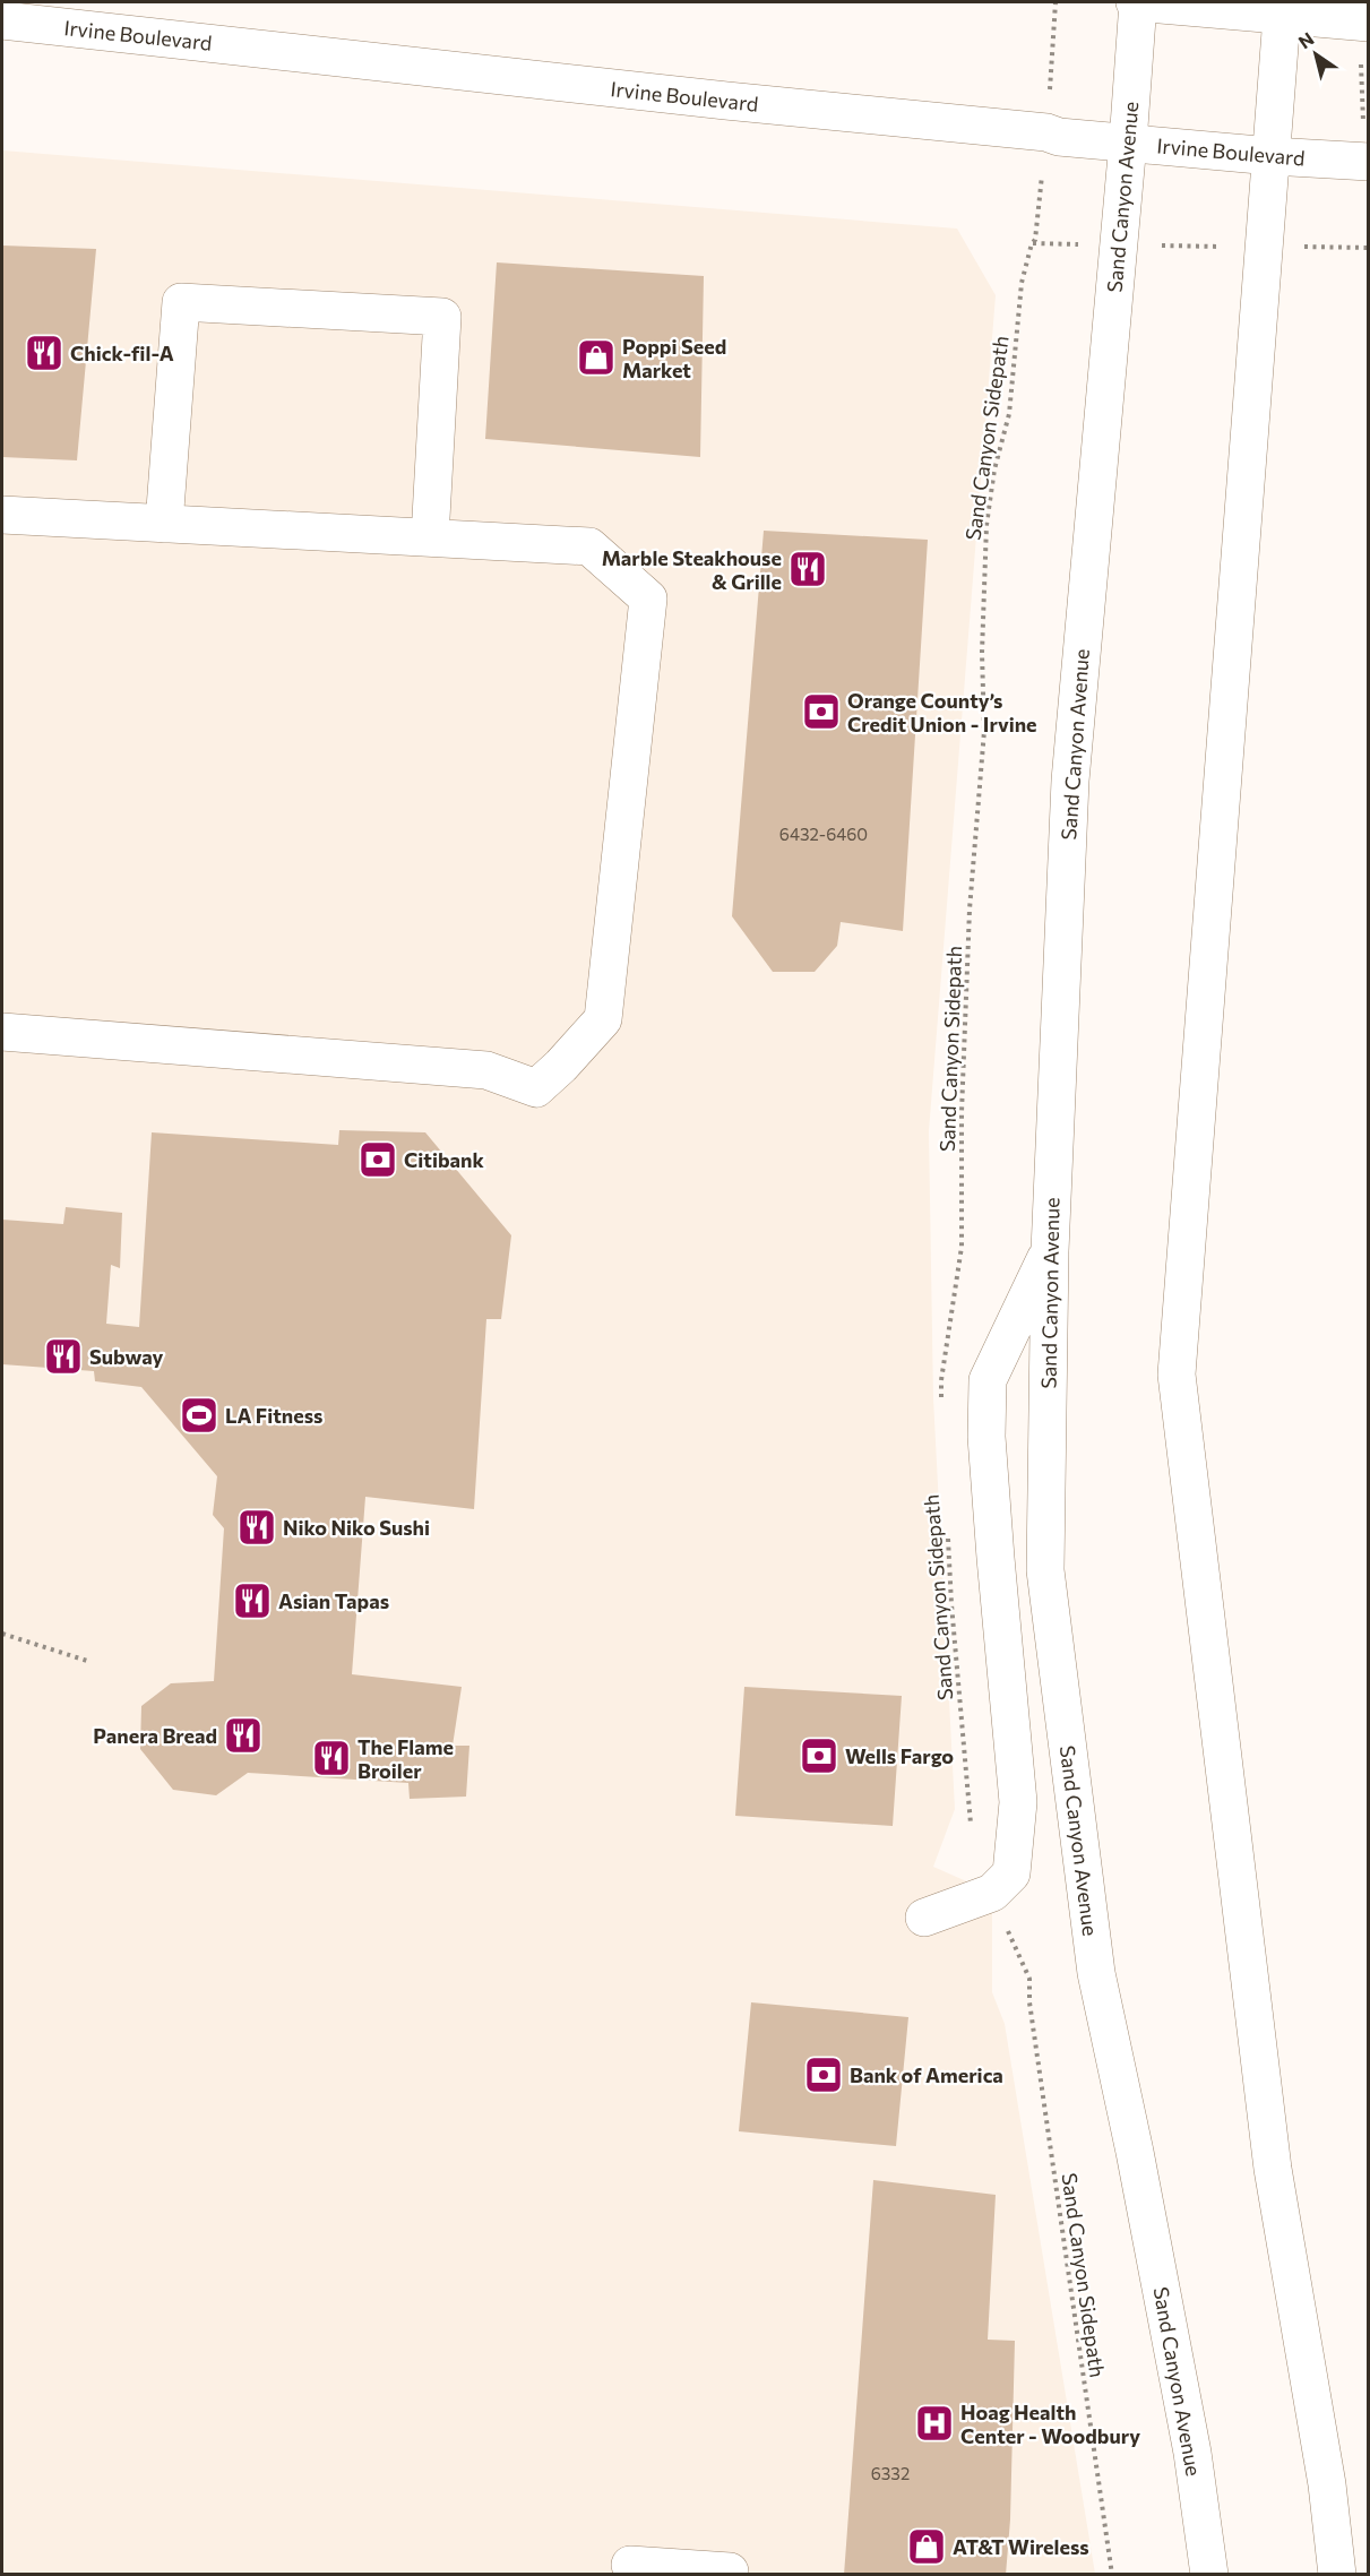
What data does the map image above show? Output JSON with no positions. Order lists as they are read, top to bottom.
{
  "streets": {
    "main road": ["Irvine Boulevard", "Sand Canyon Avenue"],
    "path": ["Sand Canyon Sidepath"]
  },
  "crossings": [
    ["Irvine Boulevard", "Sand Canyon Avenue"],
    ["Sand Canyon Avenue", "Sand Canyon Sidepath"]
  ],
  "places": {
    "restaurant": [
      "Chick-fil-A",
      "Marble Steakhouse & Grille",
      "Subway",
      "Niko Niko Sushi",
      "Asian Tapas",
      "Panera Bread",
      "The Flame Broiler"
    ],
    "shop": ["Poppi Seed Market", "AT&T Wireless"],
    "bank": [
      "Orange County’s Credit Union - Irvine",
      "Citibank",
      "Wells Fargo",
      "Bank of America"
    ],
    "sports": ["LA Fitness"],
    "hospital": ["Hoag Health Center - Woodbury"]
  },
  "house_numbers": ["6432-6460", "6332"],
  "north": "top left"
}
